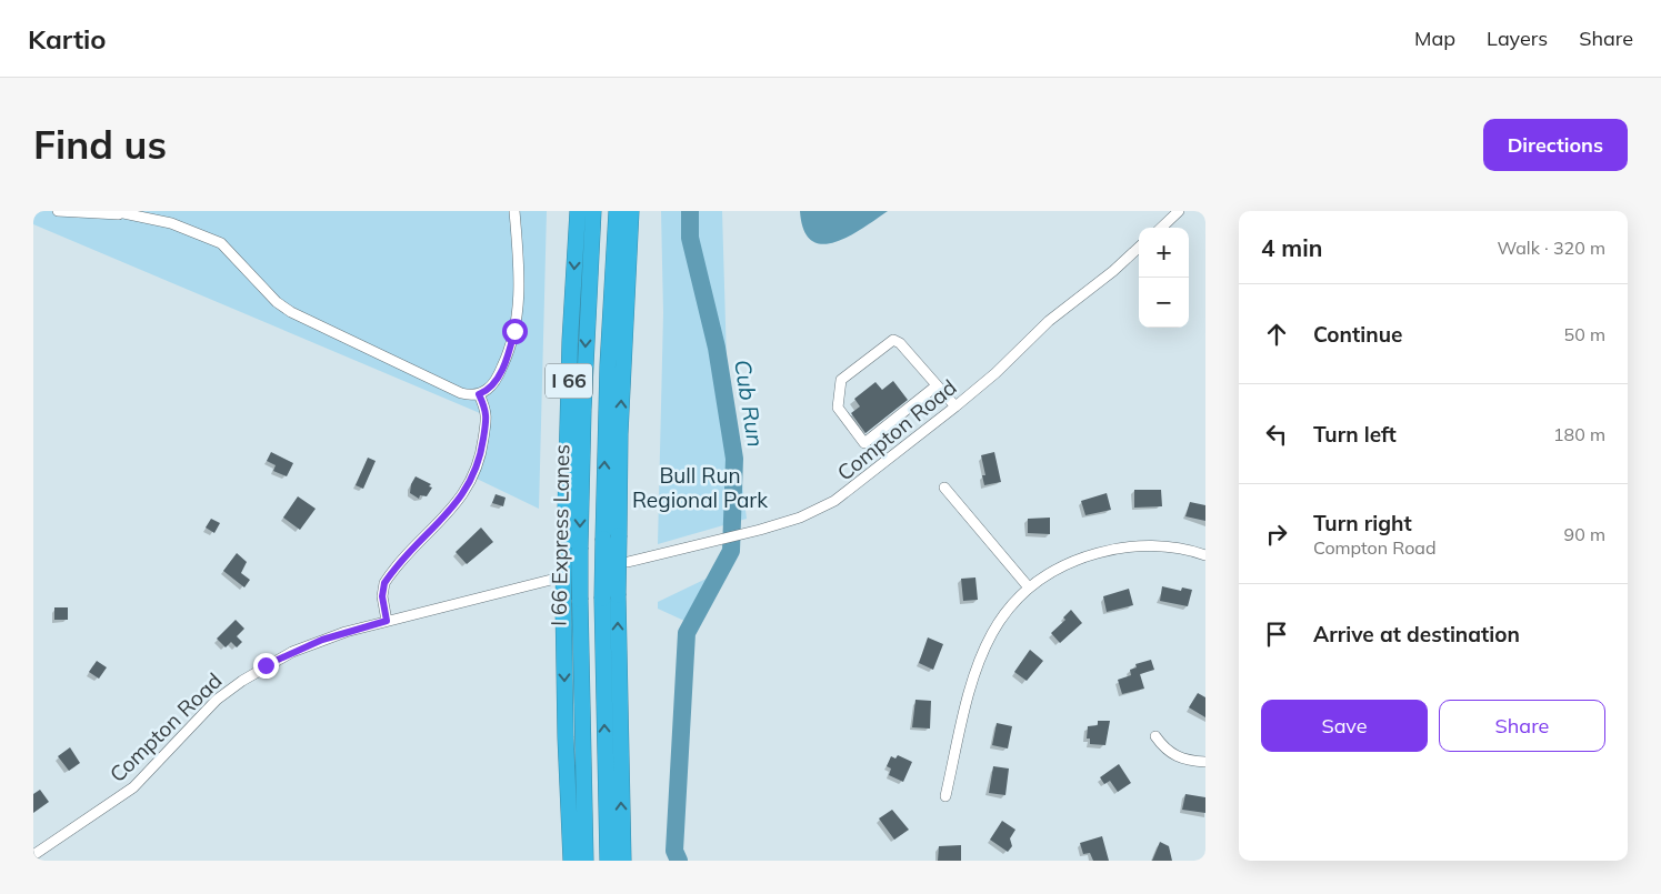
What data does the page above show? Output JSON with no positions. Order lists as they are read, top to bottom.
{
  "streets": {
    "highway": ["I 66", "I 66 Express Lanes"],
    "street": ["Compton Road"]
  },
  "water": ["Cub Run"],
  "parks": ["Bull Run Regional Park"],
  "page": {
    "header": "Kartio",
    "nav": ["Map", "Layers", "Share"],
    "buttons": [
      "Directions",
      ["Save", "Share"]
    ],
    "title": "Find us",
    "heading": ["4 min", "Walk · 320 m"],
    "map_buttons": ["+", "−"],
    "list": [
      ["Continue", "50 m"],
      ["Turn left", "180 m"],
      ["Turn right", "Compton Road", "90 m"],
      "Arrive at destination"
    ]
  }
}
